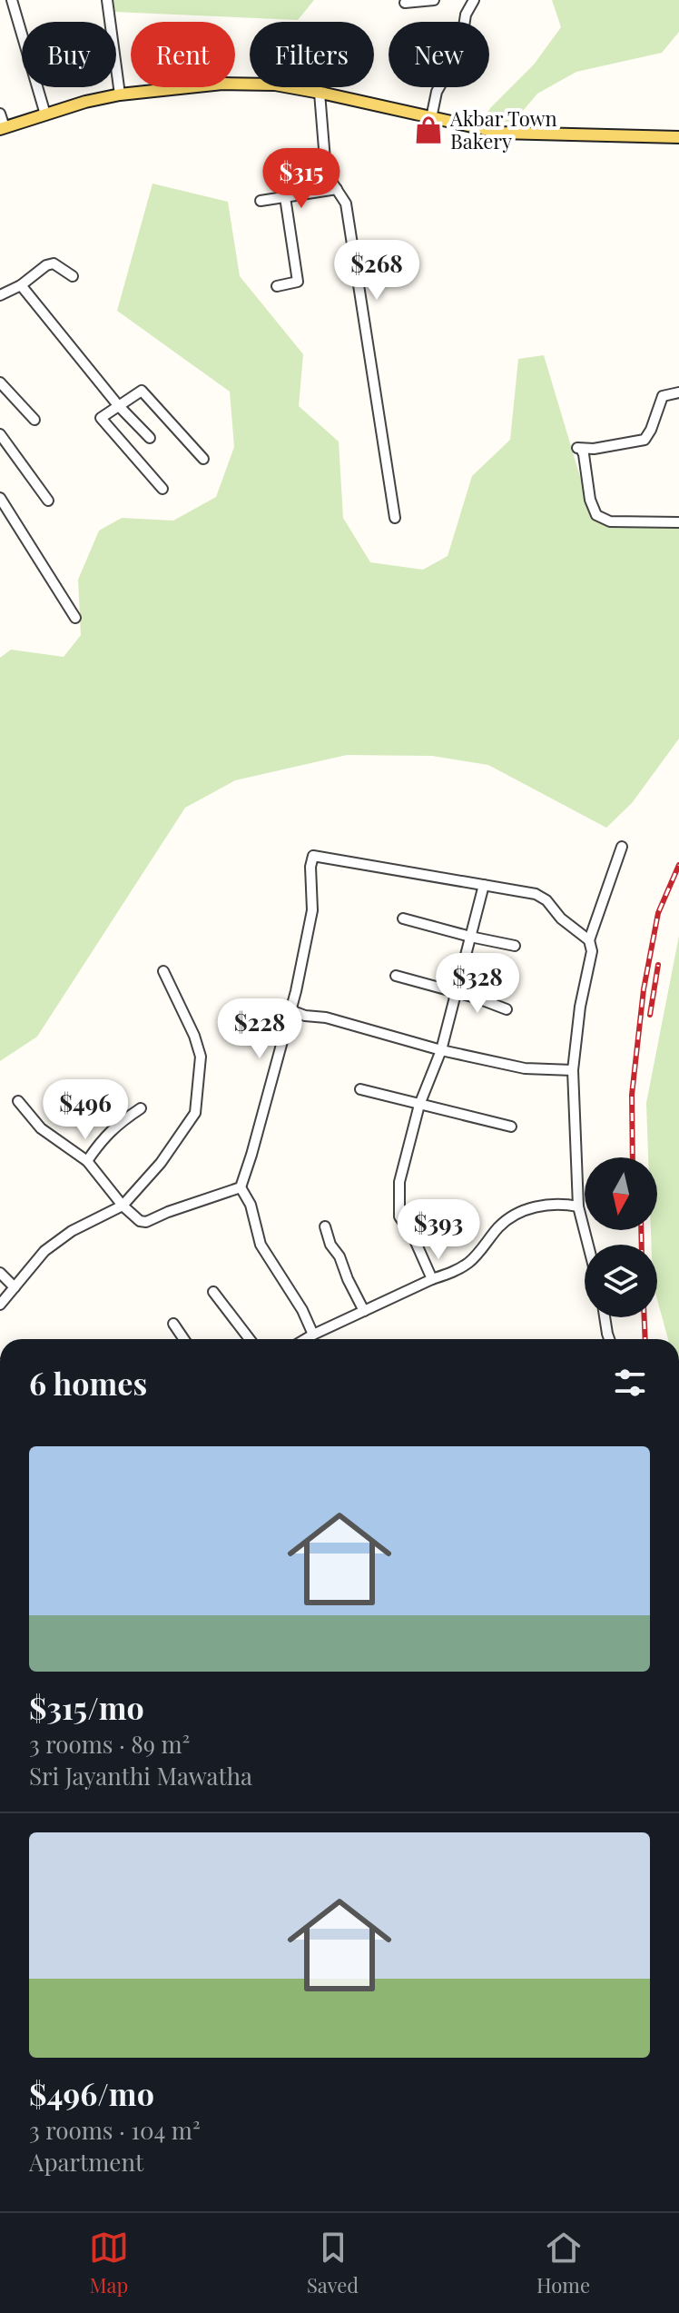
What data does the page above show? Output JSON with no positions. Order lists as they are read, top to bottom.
{
  "places": {
    "shop": ["Akbar Town Bakery"]
  },
  "north": "bottom",
  "page": {
    "chip": [
      "Buy",
      "Rent",
      "Filters",
      "New"
    ],
    "price": [
      "$315",
      "$268",
      "$328",
      "$228",
      "$496",
      "$393"
    ],
    "heading": "6 homes",
    "list": [
      {
        "name": "$315/mo",
        "note": "3 rooms · 89 m² · Sri Jayanthi Mawatha"
      },
      {
        "name": "$496/mo",
        "note": "3 rooms · 104 m² · Apartment"
      }
    ],
    "tabs": ["Map", "Saved", "Home"]
  }
}
